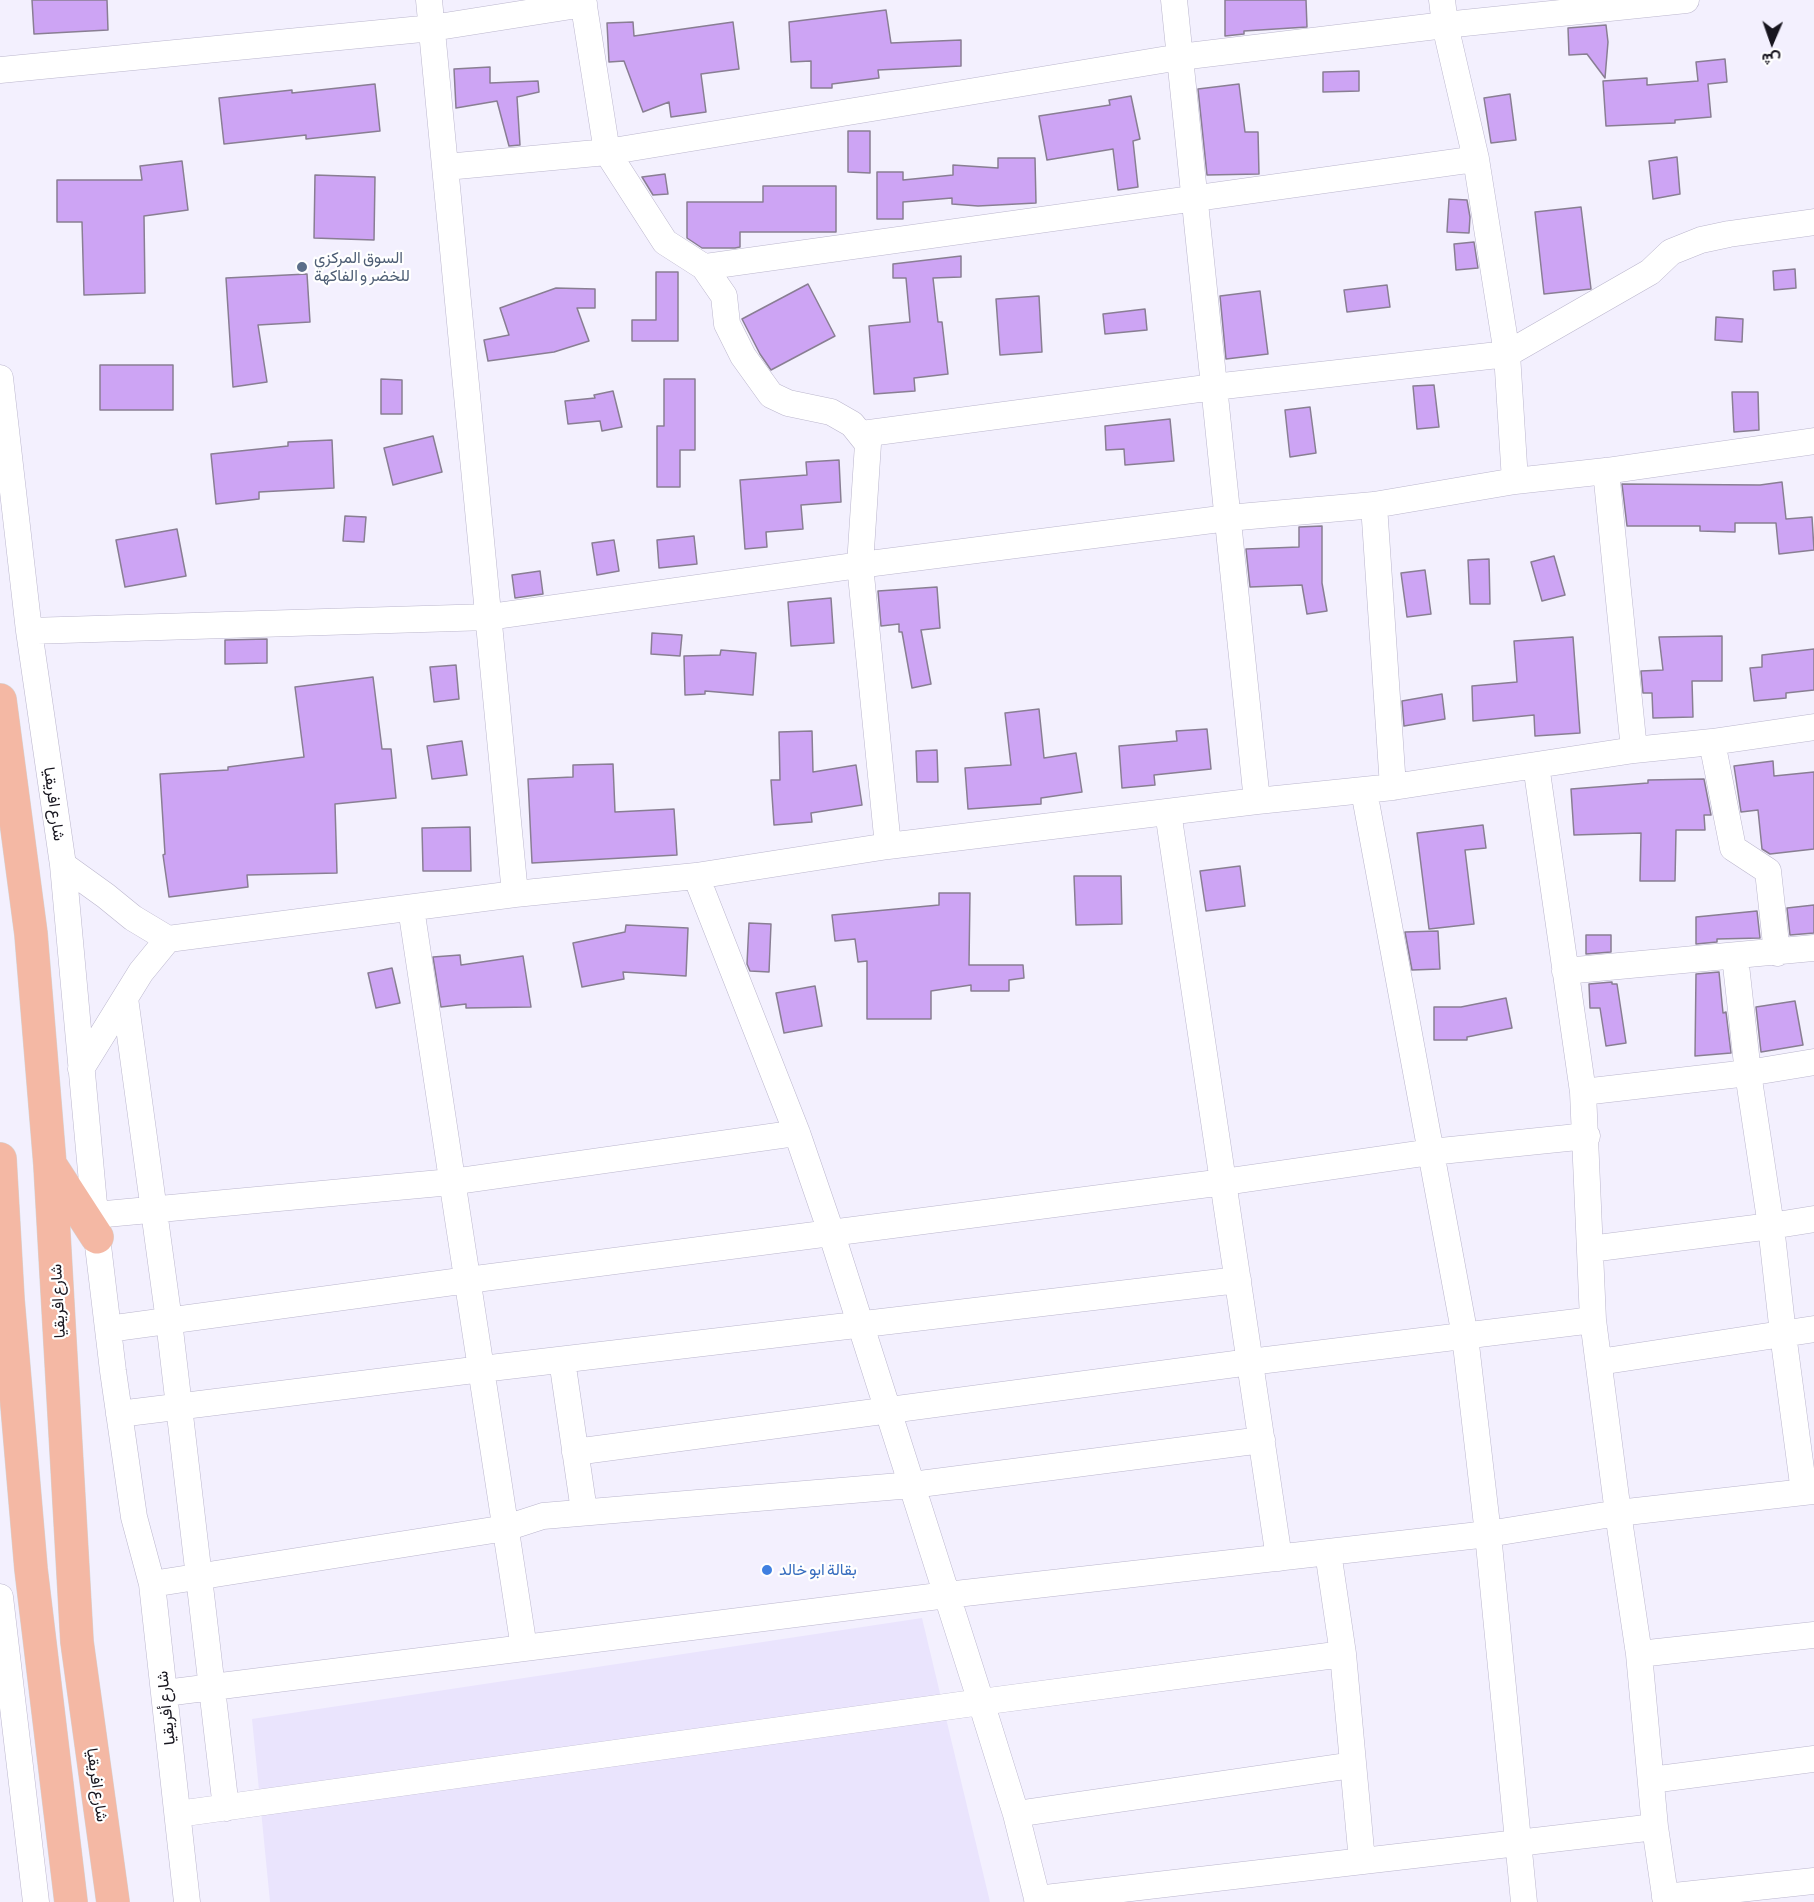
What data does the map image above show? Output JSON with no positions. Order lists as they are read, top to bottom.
{
  "streets": {
    "highway": ["شارع افريقيا"],
    "street": ["شارع أفريقيا"]
  },
  "crossings": [
    ["شارع افريقيا", "شارع أفريقيا"]
  ],
  "places": ["السوق المركزي للخضر و الفاكهة", "بقالة ابو خالد"],
  "north": "bottom"
}
